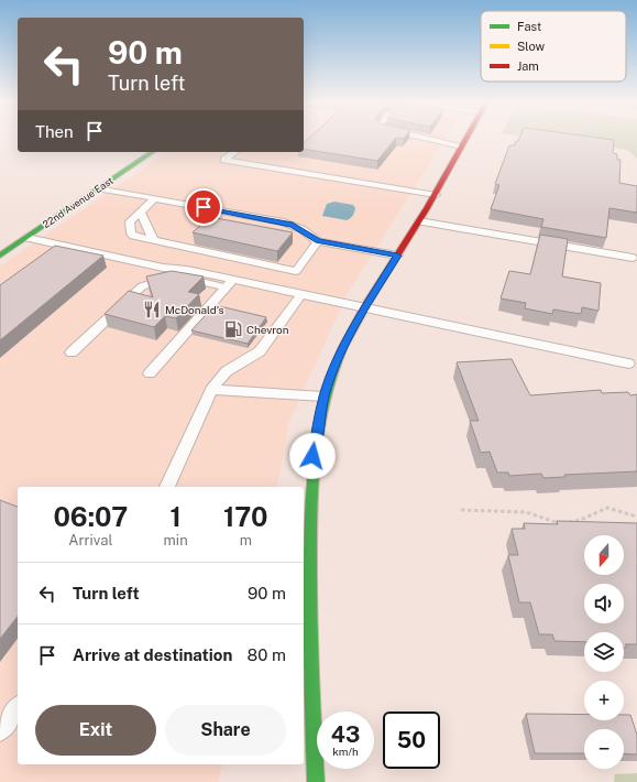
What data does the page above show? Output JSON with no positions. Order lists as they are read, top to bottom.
{
  "streets": {
    "main road": ["22nd Avenue East"]
  },
  "places": {
    "restaurant": ["McDonald's"],
    "fuel station": ["Chevron"]
  },
  "legend": ["Fast", "Slow", "Jam"],
  "north": "bottom",
  "page": {
    "turn": ["90 m", "Turn left"],
    "then": "Then",
    "eta": [
      "06:07",
      "Arrival",
      "1",
      "min",
      "170",
      "m"
    ],
    "map_buttons": ["+", "−"],
    "list": [
      {
        "name": "Turn left",
        "value": "90 m"
      },
      {
        "name": "Arrive at destination",
        "value": "80 m"
      }
    ],
    "buttons": ["Exit", "Share"],
    "speed": "43 km/h",
    "limit": "50"
  }
}
